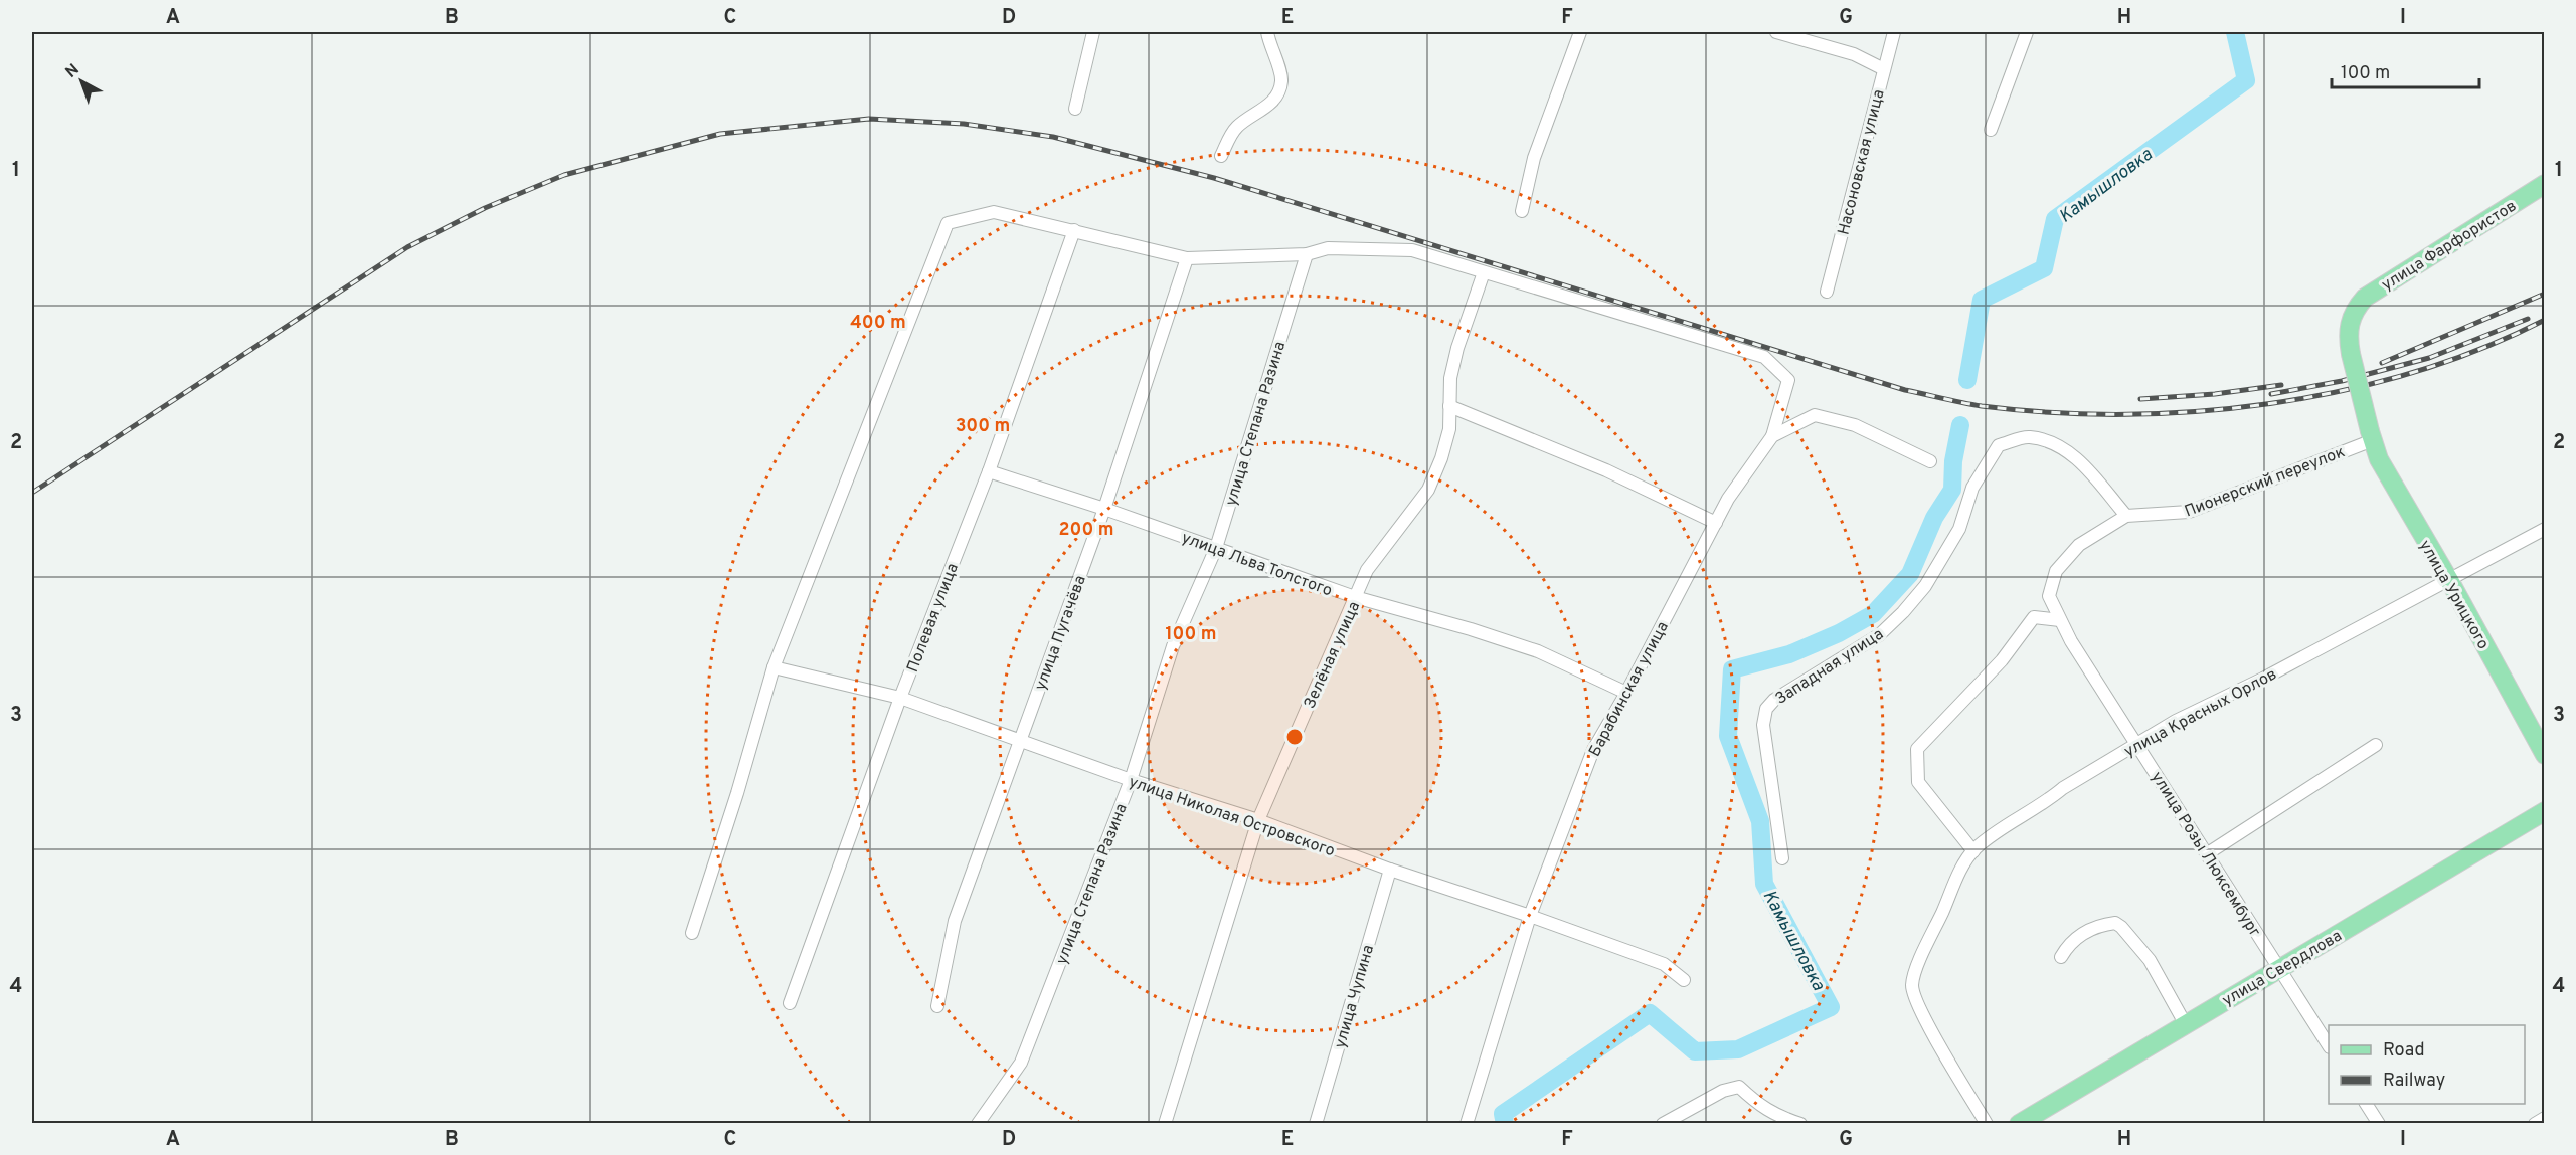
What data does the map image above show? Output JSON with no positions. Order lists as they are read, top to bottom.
{
  "streets": {
    "main road": ["улица Фарфористов", "улица Урицкого", "улица Свердлова"],
    "street": [
      "Насоновская улица",
      "улица Степана Разина",
      "Пионерский переулок",
      "улица Льва Толстого",
      "Полевая улица",
      "улица Пугачёва",
      "Зелёная улица",
      "Западная улица",
      "Барабинская улица",
      "улица Красных Орлов",
      "улица Николая Островского",
      "улица Розы Люксембург",
      "улица Чупина"
    ]
  },
  "crossings": [
    ["улица Фарфористов", "улица Урицкого"],
    ["улица Степана Разина", "улица Льва Толстого"],
    ["улица Степана Разина", "улица Николая Островского"],
    ["Пионерский переулок", "улица Урицкого"],
    ["Пионерский переулок", "Западная улица"],
    ["Пионерский переулок", "улица Розы Люксембург"],
    ["улица Льва Толстого", "Полевая улица"],
    ["улица Льва Толстого", "улица Пугачёва"],
    ["улица Льва Толстого", "Зелёная улица"],
    ["улица Льва Толстого", "Барабинская улица"],
    ["улица Урицкого", "улица Красных Орлов"],
    ["Полевая улица", "улица Николая Островского"],
    ["улица Пугачёва", "улица Николая Островского"],
    ["Зелёная улица", "улица Николая Островского"],
    ["Барабинская улица", "улица Николая Островского"],
    ["улица Красных Орлов", "улица Розы Люксембург"],
    ["улица Николая Островского", "улица Чупина"],
    ["улица Розы Люксембург", "улица Свердлова"]
  ],
  "water": ["Камышловка"],
  "legend": ["Road", "Railway"],
  "scale_bar": "100 m",
  "north": "top left",
  "grid": {
    "columns": [
      "A",
      "B",
      "C",
      "D",
      "E",
      "F",
      "G",
      "H",
      "I"
    ],
    "rows": [
      "1",
      "2",
      "3",
      "4"
    ]
  },
  "rings": [
    "400 m",
    "300 m",
    "200 m",
    "100 m"
  ]
}
